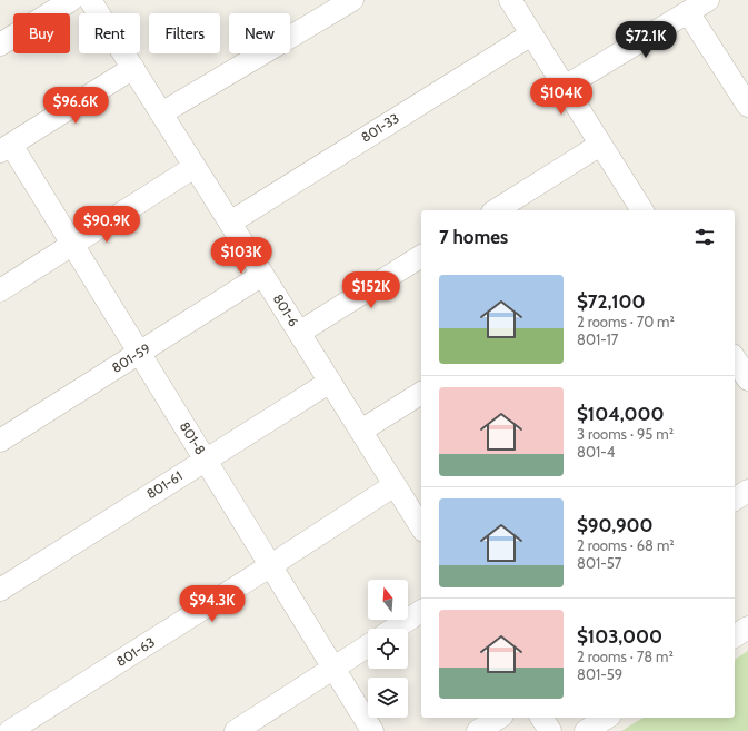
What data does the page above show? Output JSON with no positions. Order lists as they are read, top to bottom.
{
  "streets": {
    "street": [
      "801-33",
      "801-6",
      "801-59",
      "801-8",
      "801-61",
      "801-63"
    ]
  },
  "crossings": [
    ["801-33", "801-6"],
    ["801-6", "801-59"],
    ["801-6", "801-61"],
    ["801-6", "801-63"],
    ["801-59", "801-8"],
    ["801-8", "801-61"],
    ["801-8", "801-63"]
  ],
  "north": "top",
  "page": {
    "chip": [
      "Buy",
      "Rent",
      "Filters",
      "New"
    ],
    "price": [
      "$72.1K",
      "$104K",
      "$96.6K",
      "$90.9K",
      "$103K",
      "$152K",
      "$94.3K"
    ],
    "heading": "7 homes",
    "list": [
      {
        "name": "$72,100",
        "note": "2 rooms · 70 m² · 801-17"
      },
      {
        "name": "$104,000",
        "note": "3 rooms · 95 m² · 801-4"
      },
      {
        "name": "$90,900",
        "note": "2 rooms · 68 m² · 801-57"
      },
      {
        "name": "$103,000",
        "note": "2 rooms · 78 m² · 801-59"
      }
    ]
  }
}
